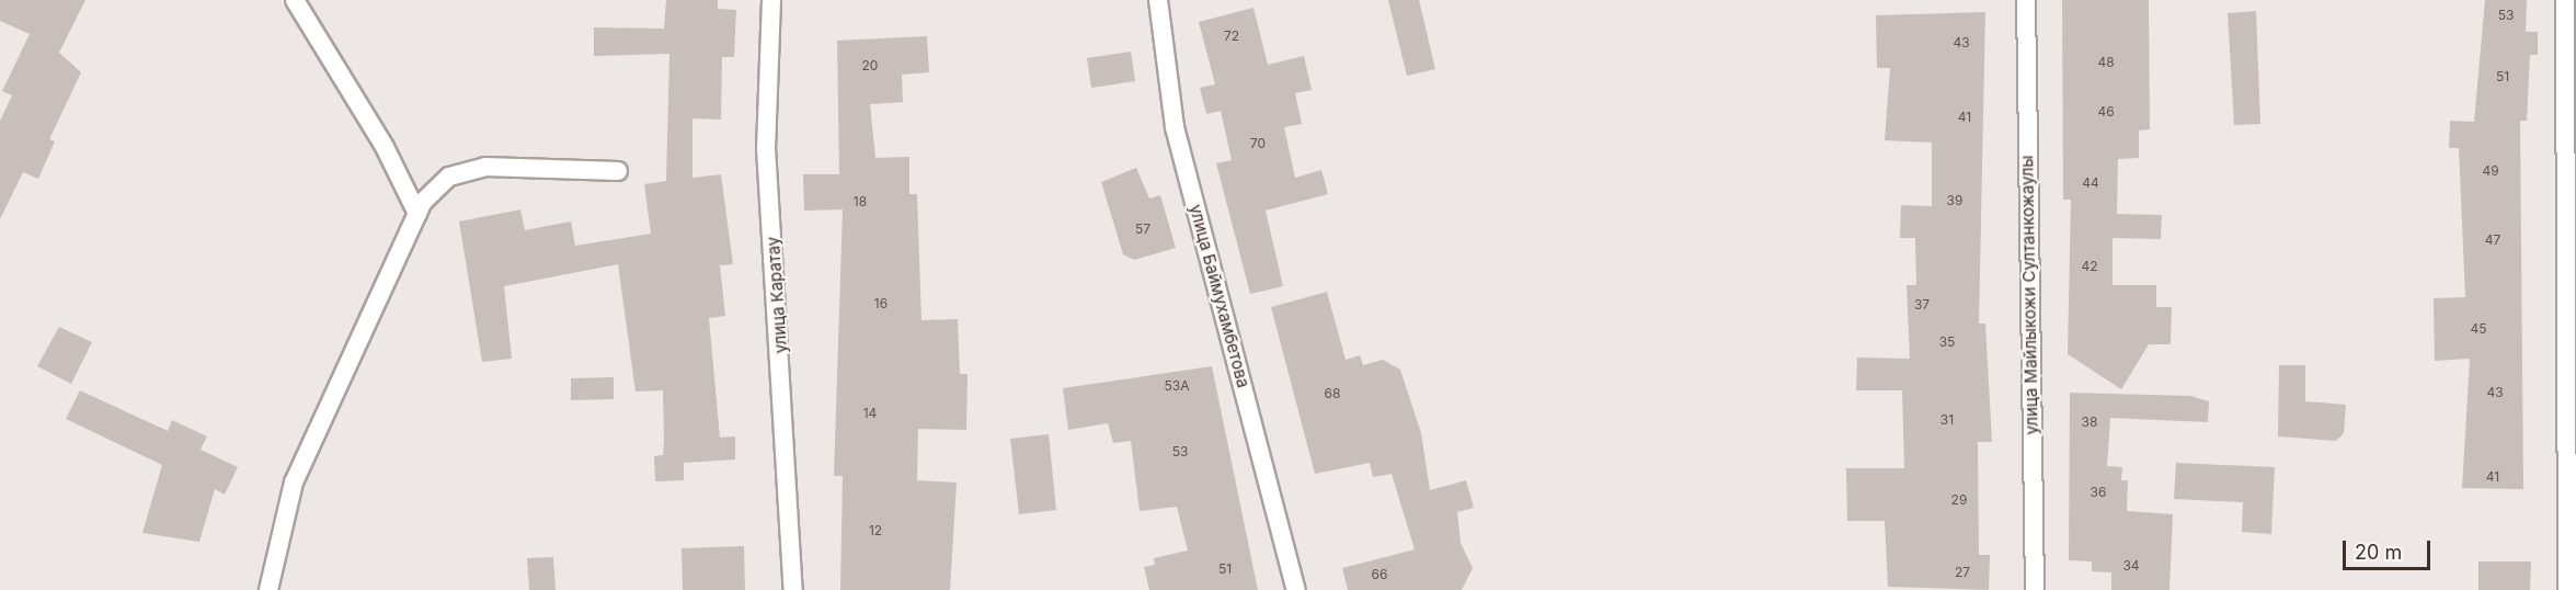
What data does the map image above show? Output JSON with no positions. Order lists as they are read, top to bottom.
{
  "streets": {
    "street": ["улица Каратау", "улица Майлыкожи Султанкожаулы", "улица Баймухамбетова"]
  },
  "house_numbers": [
    "53",
    "72",
    "43",
    "48",
    "20",
    "51",
    "46",
    "41",
    "70",
    "49",
    "44",
    "39",
    "18",
    "57",
    "47",
    "42",
    "16",
    "37",
    "45",
    "35",
    "53А",
    "43",
    "68",
    "14",
    "31",
    "38",
    "53",
    "41",
    "36",
    "29",
    "12",
    "34",
    "51",
    "27",
    "66"
  ],
  "scale_bar": "20 m"
}
